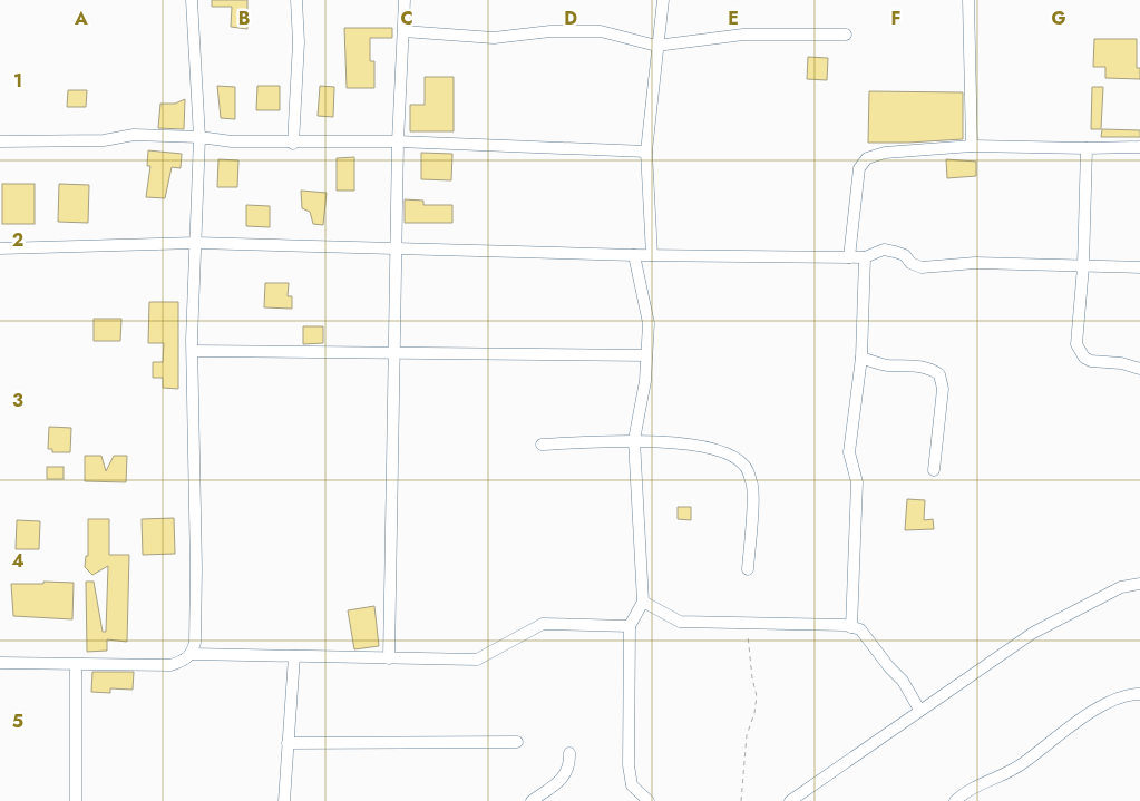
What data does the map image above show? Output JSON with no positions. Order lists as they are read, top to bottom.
{
  "grid": {
    "columns": [
      "A",
      "B",
      "C",
      "D",
      "E",
      "F",
      "G"
    ],
    "rows": [
      "1",
      "2",
      "3",
      "4",
      "5"
    ]
  }
}
